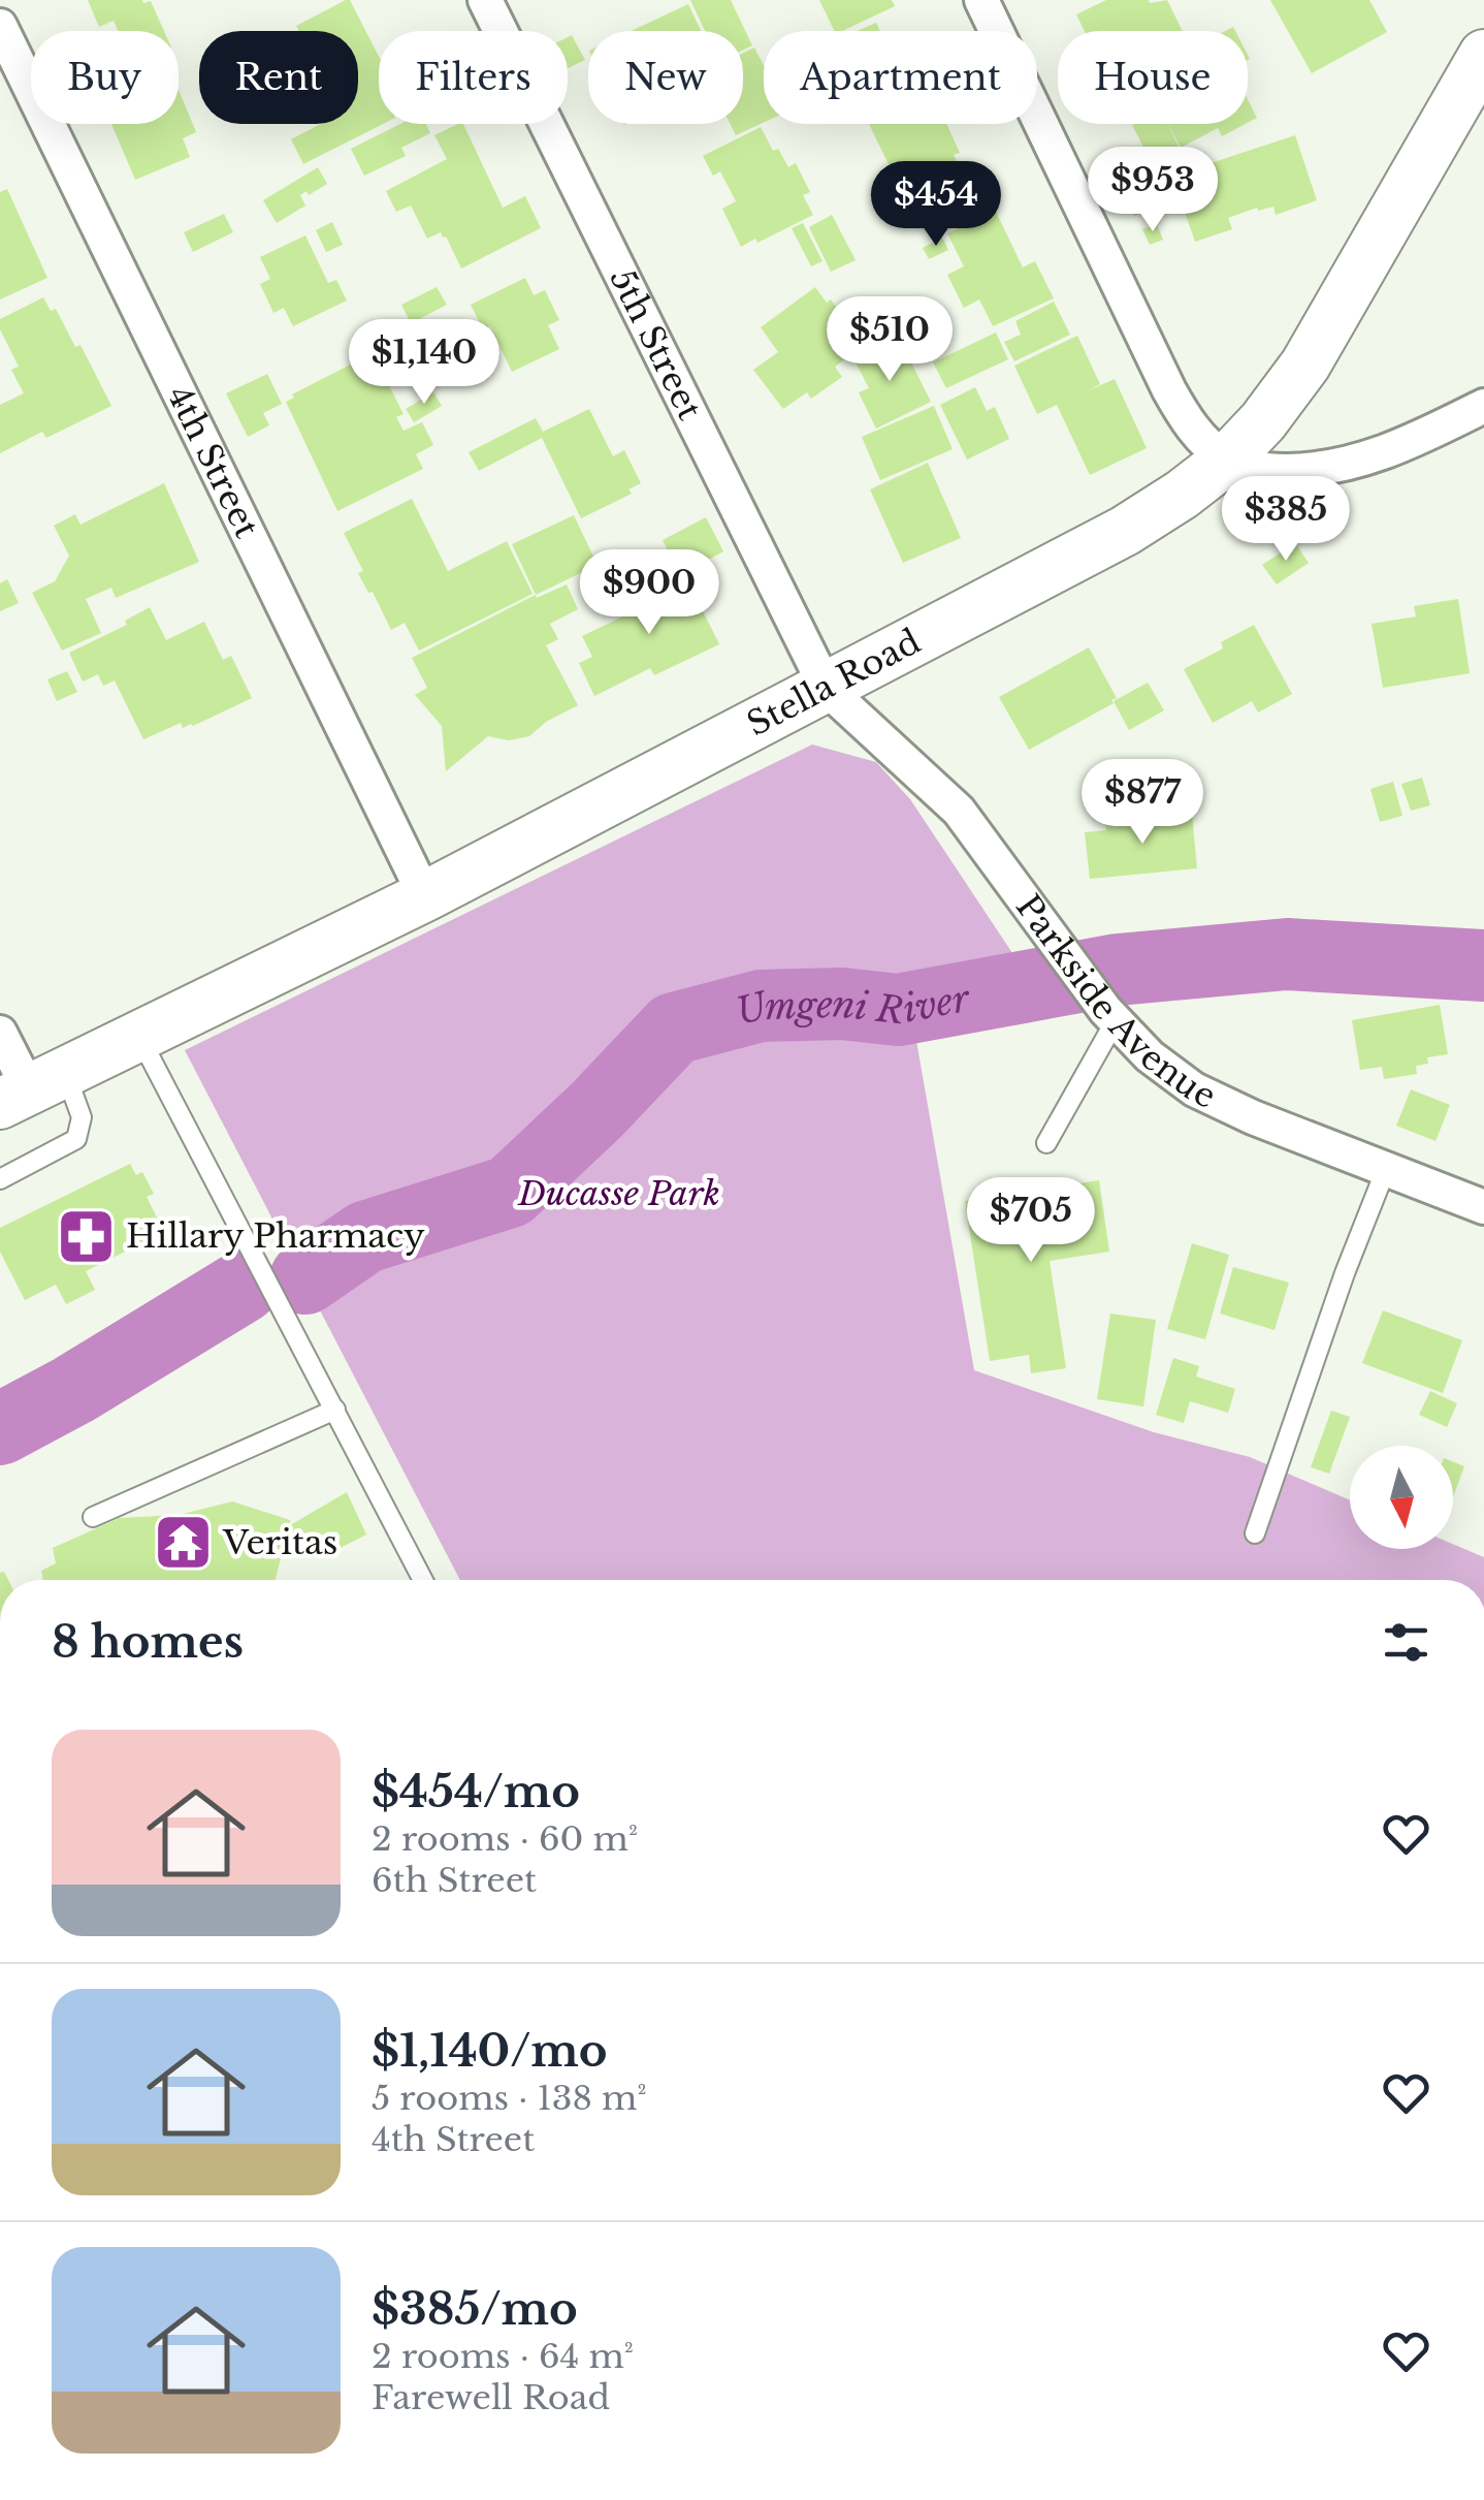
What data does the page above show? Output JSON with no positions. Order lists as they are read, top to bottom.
{
  "streets": {
    "main road": ["Stella Road"],
    "street": ["5th Street", "4th Street", "Parkside Avenue"]
  },
  "crossings": [
    ["5th Street", "Stella Road"],
    ["5th Street", "Parkside Avenue"],
    ["4th Street", "Stella Road"],
    ["Stella Road", "Parkside Avenue"]
  ],
  "water": ["Umgeni River"],
  "parks": ["Ducasse Park"],
  "places": {
    "pharmacy": ["Hillary Pharmacy"],
    "temple": ["Veritas"]
  },
  "north": "bottom",
  "page": {
    "chip": [
      "Buy",
      "Rent",
      "Filters",
      "New",
      "Apartment",
      "House"
    ],
    "price": [
      "$953",
      "$454",
      "$510",
      "$1,140",
      "$385",
      "$900",
      "$877",
      "$705"
    ],
    "heading": "8 homes",
    "list": [
      {
        "name": "$454/mo",
        "note": "2 rooms · 60 m² · 6th Street"
      },
      {
        "name": "$1,140/mo",
        "note": "5 rooms · 138 m² · 4th Street"
      },
      {
        "name": "$385/mo",
        "note": "2 rooms · 64 m² · Farewell Road"
      }
    ]
  }
}
